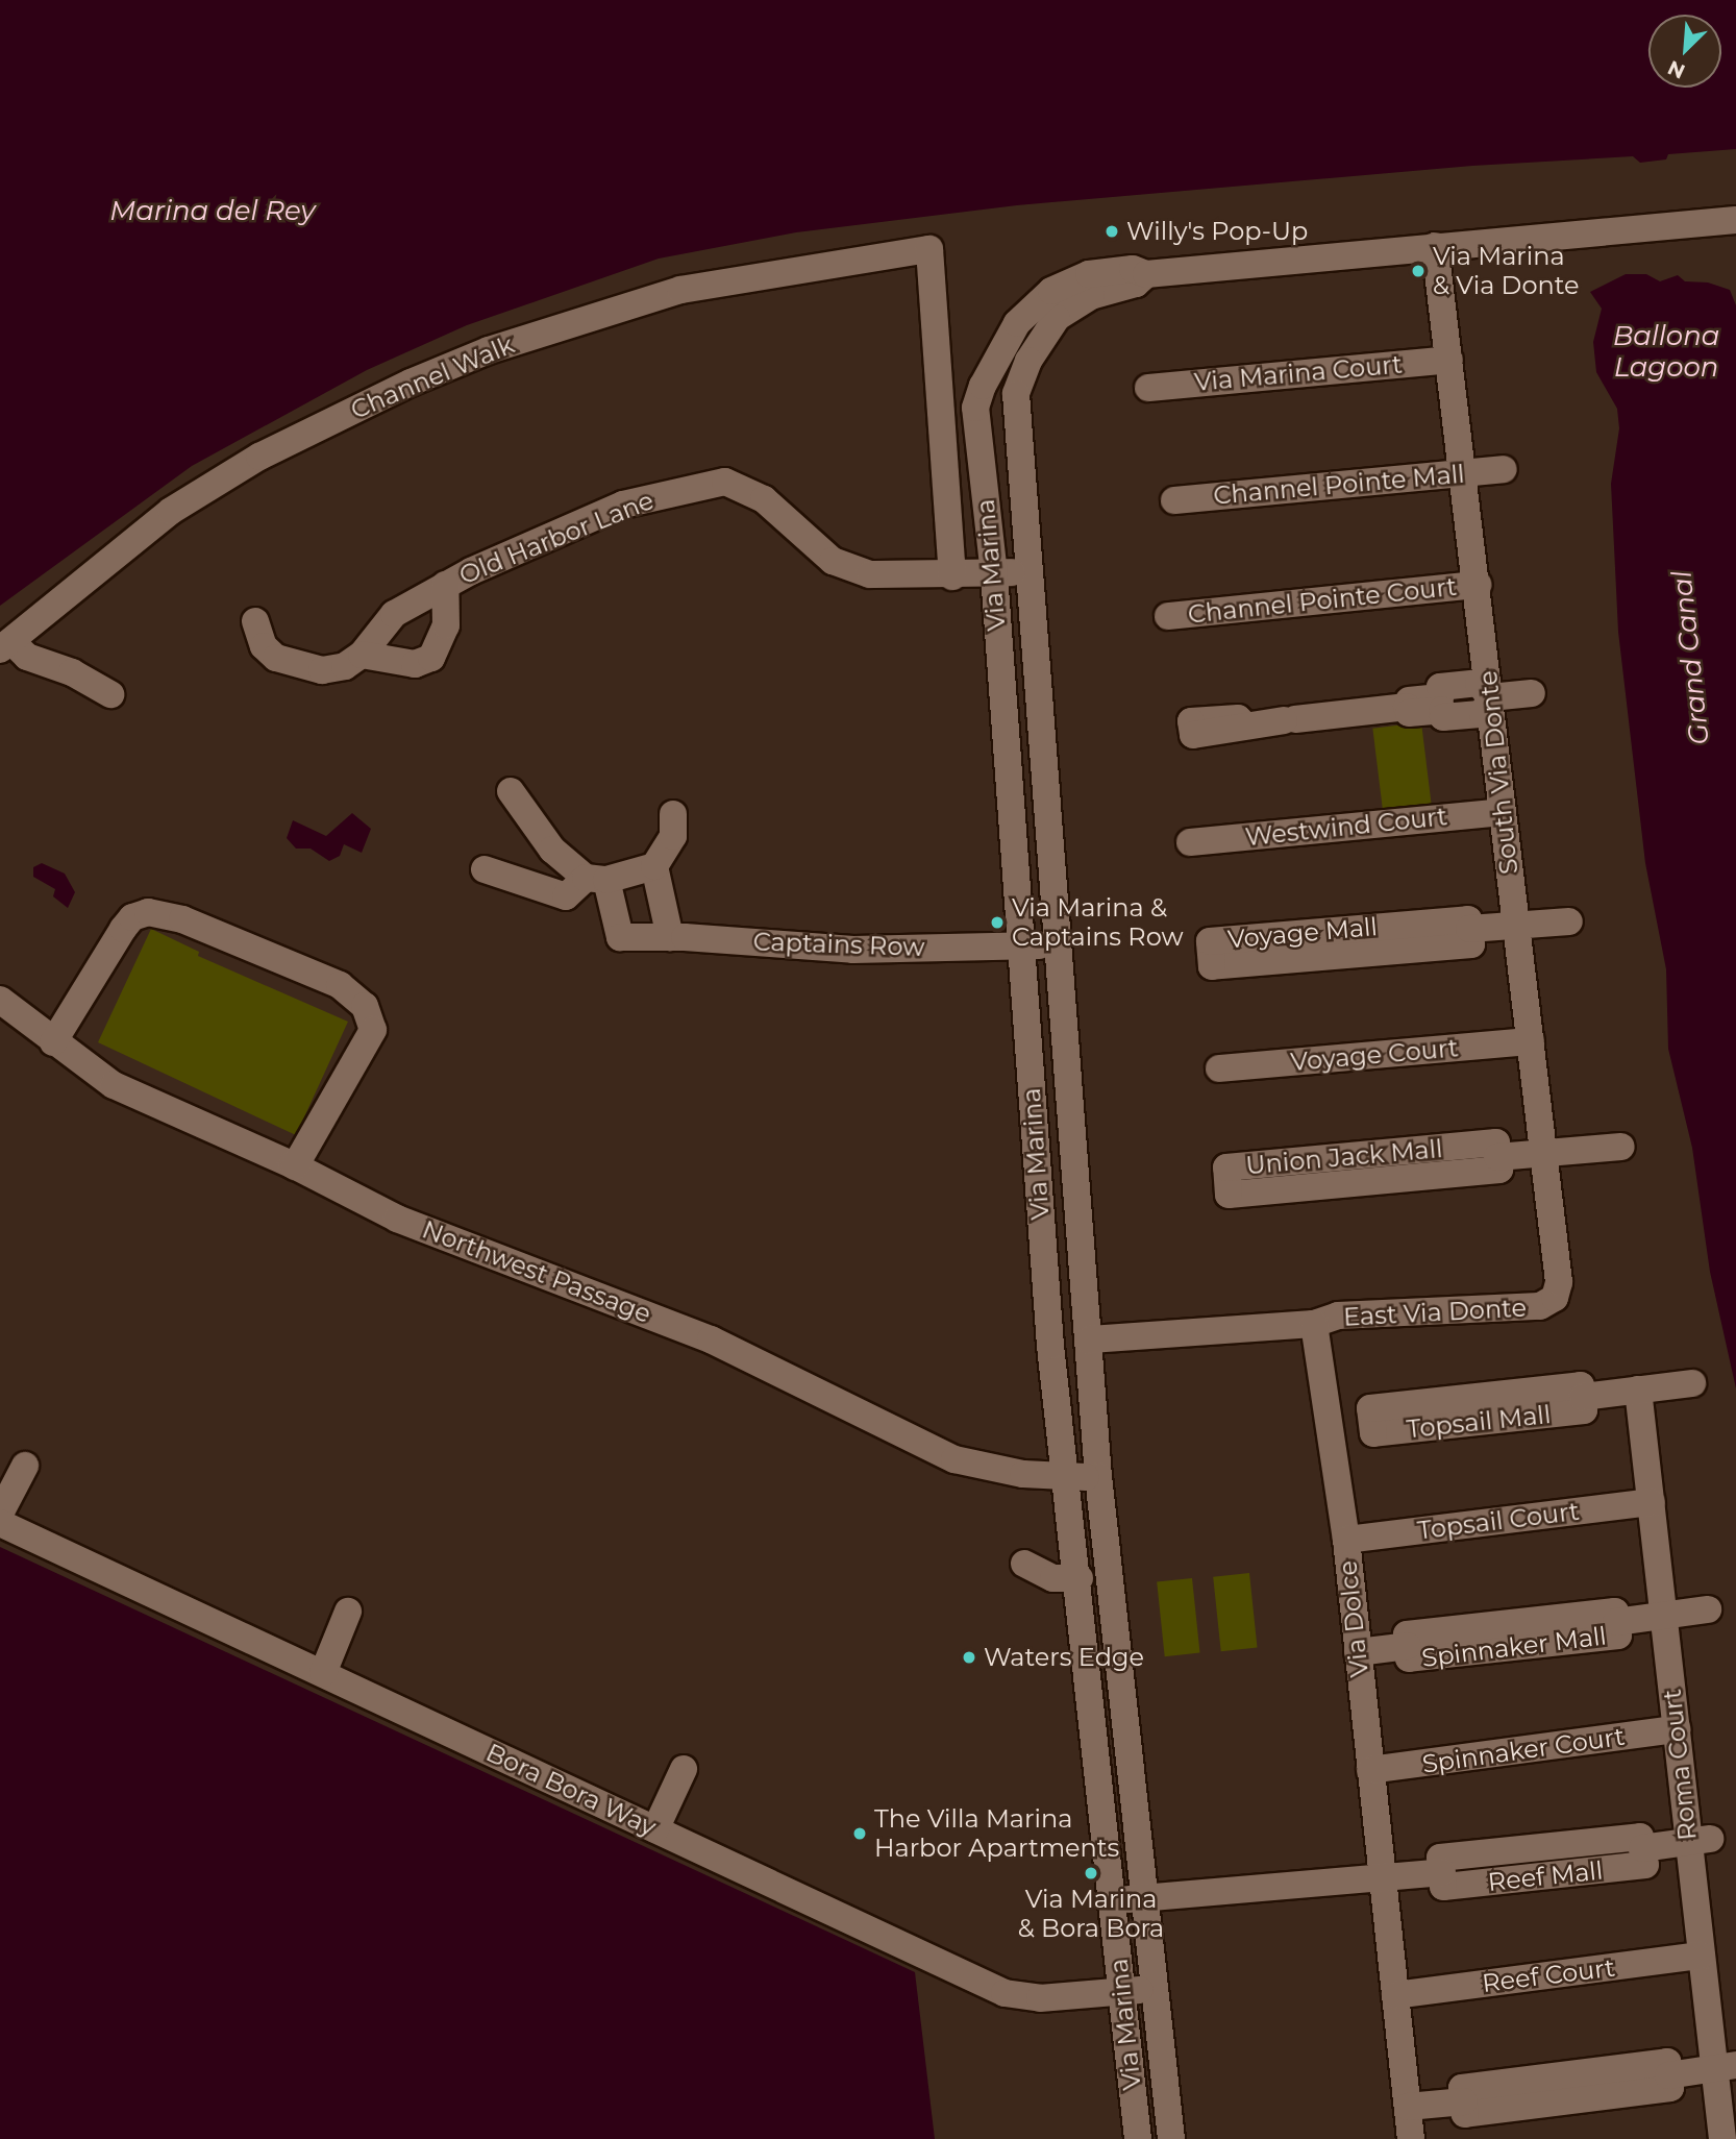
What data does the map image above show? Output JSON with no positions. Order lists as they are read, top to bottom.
{
  "streets": {
    "street": [
      "Via Marina Court",
      "Channel Walk",
      "Channel Pointe Mall",
      "Old Harbor Lane",
      "Via Marina",
      "Channel Pointe Court",
      "South Via Donte",
      "Westwind Court",
      "Voyage Mall",
      "Captains Row",
      "Voyage Court",
      "Union Jack Mall",
      "Northwest Passage",
      "East Via Donte",
      "Topsail Mall",
      "Topsail Court",
      "Via Dolce",
      "Spinnaker Mall",
      "Spinnaker Court",
      "Roma Court",
      "Bora Bora Way",
      "Reef Mall",
      "Reef Court"
    ]
  },
  "crossings": [
    ["Via Marina Court", "South Via Donte"],
    ["Channel Walk", "Old Harbor Lane"],
    ["Channel Pointe Mall", "South Via Donte"],
    ["Old Harbor Lane", "Via Marina"],
    ["Via Marina", "South Via Donte"],
    ["Via Marina", "Captains Row"],
    ["Via Marina", "Northwest Passage"],
    ["Via Marina", "Bora Bora Way"],
    ["Channel Pointe Court", "South Via Donte"],
    ["South Via Donte", "Westwind Court"],
    ["South Via Donte", "Voyage Mall"],
    ["South Via Donte", "Voyage Court"],
    ["South Via Donte", "Union Jack Mall"],
    ["South Via Donte", "East Via Donte"],
    ["East Via Donte", "Via Dolce"],
    ["Topsail Mall", "Via Dolce"],
    ["Topsail Mall", "Roma Court"],
    ["Topsail Court", "Via Dolce"],
    ["Topsail Court", "Roma Court"],
    ["Via Dolce", "Spinnaker Mall"],
    ["Via Dolce", "Spinnaker Court"],
    ["Via Dolce", "Reef Mall"],
    ["Via Dolce", "Reef Court"],
    ["Spinnaker Mall", "Roma Court"],
    ["Spinnaker Court", "Roma Court"],
    ["Roma Court", "Reef Mall"],
    ["Roma Court", "Reef Court"]
  ],
  "water": ["Marina del Rey", "Ballona Lagoon", "Grand Canal"],
  "places": [
    "Willy's Pop-Up",
    "Via Marina & Via Donte",
    "Via Marina & Captains Row",
    "Waters Edge",
    "The Villa Marina Harbor Apartments",
    "Via Marina & Bora Bora"
  ],
  "north": "bottom left"
}
